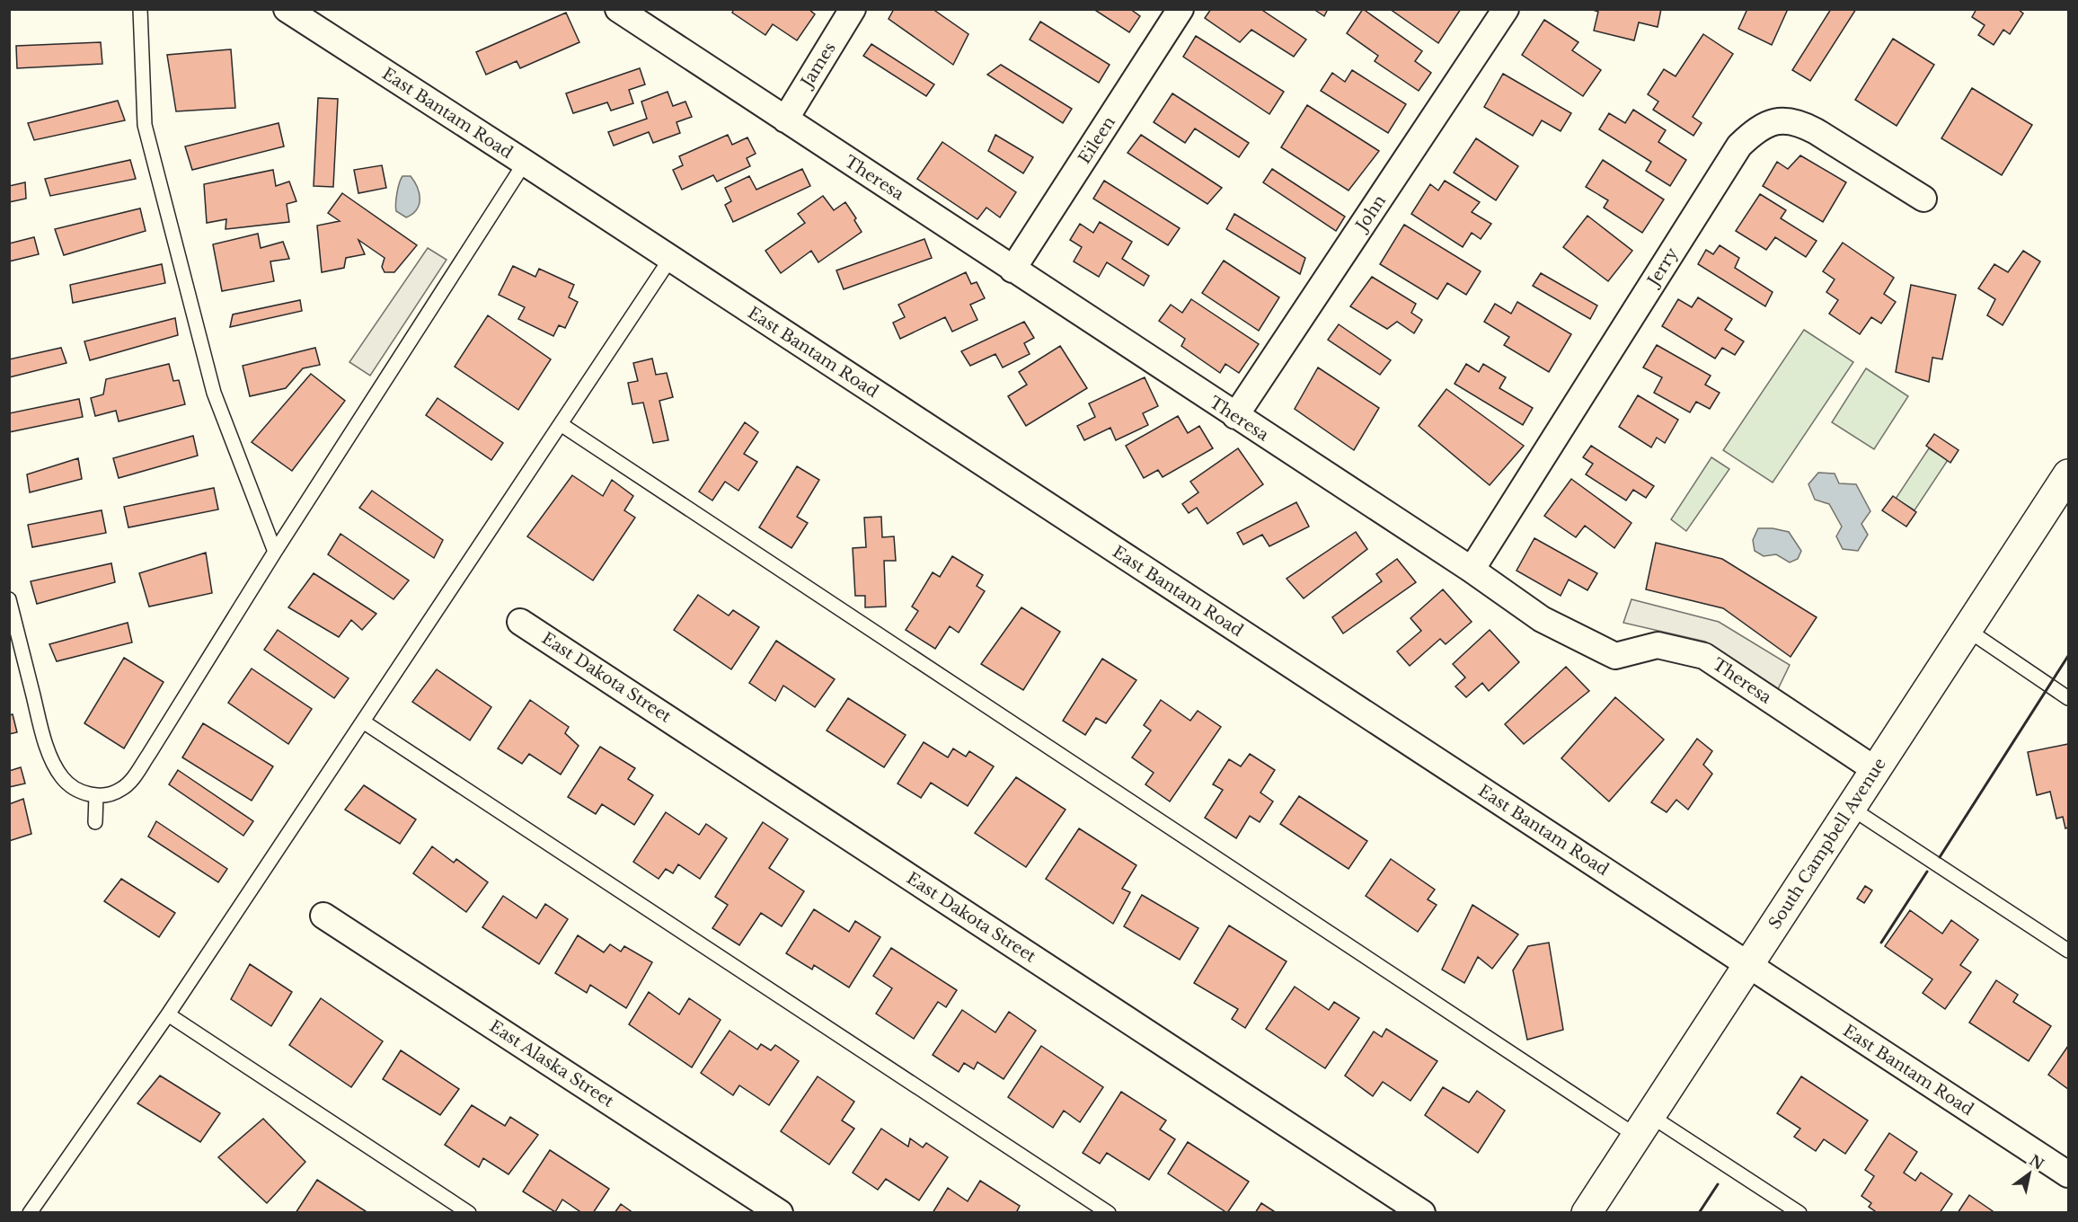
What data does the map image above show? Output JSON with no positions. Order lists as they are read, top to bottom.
{
  "streets": {
    "main road": ["South Campbell Avenue"],
    "street": [
      "James",
      "East Bantam Road",
      "Eileen",
      "Theresa",
      "John",
      "Jerry",
      "East Dakota Street",
      "East Alaska Street"
    ]
  },
  "crossings": [
    ["James", "Theresa"],
    ["East Bantam Road", "South Campbell Avenue"],
    ["Eileen", "Theresa"],
    ["Theresa", "John"],
    ["Theresa", "Jerry"],
    ["Theresa", "South Campbell Avenue"]
  ],
  "north": "top right"
}
